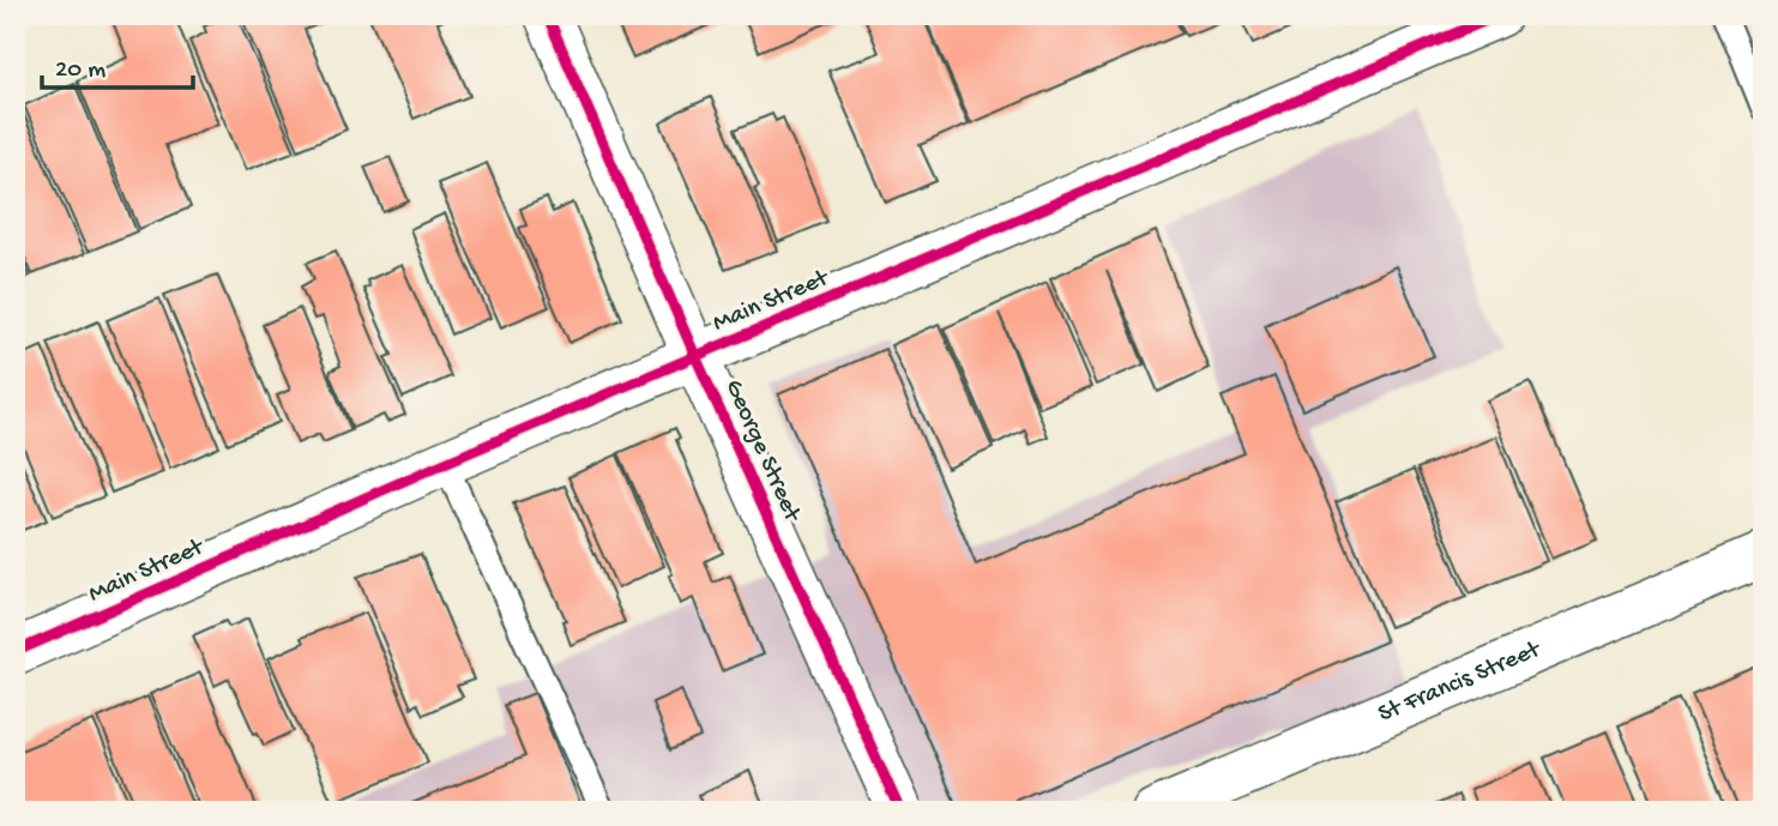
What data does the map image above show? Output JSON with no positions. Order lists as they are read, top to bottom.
{
  "streets": {
    "street": ["Main Street", "George Street", "St Francis Street"]
  },
  "crossings": [
    ["Main Street", "George Street"]
  ],
  "scale_bar": "20 m"
}
